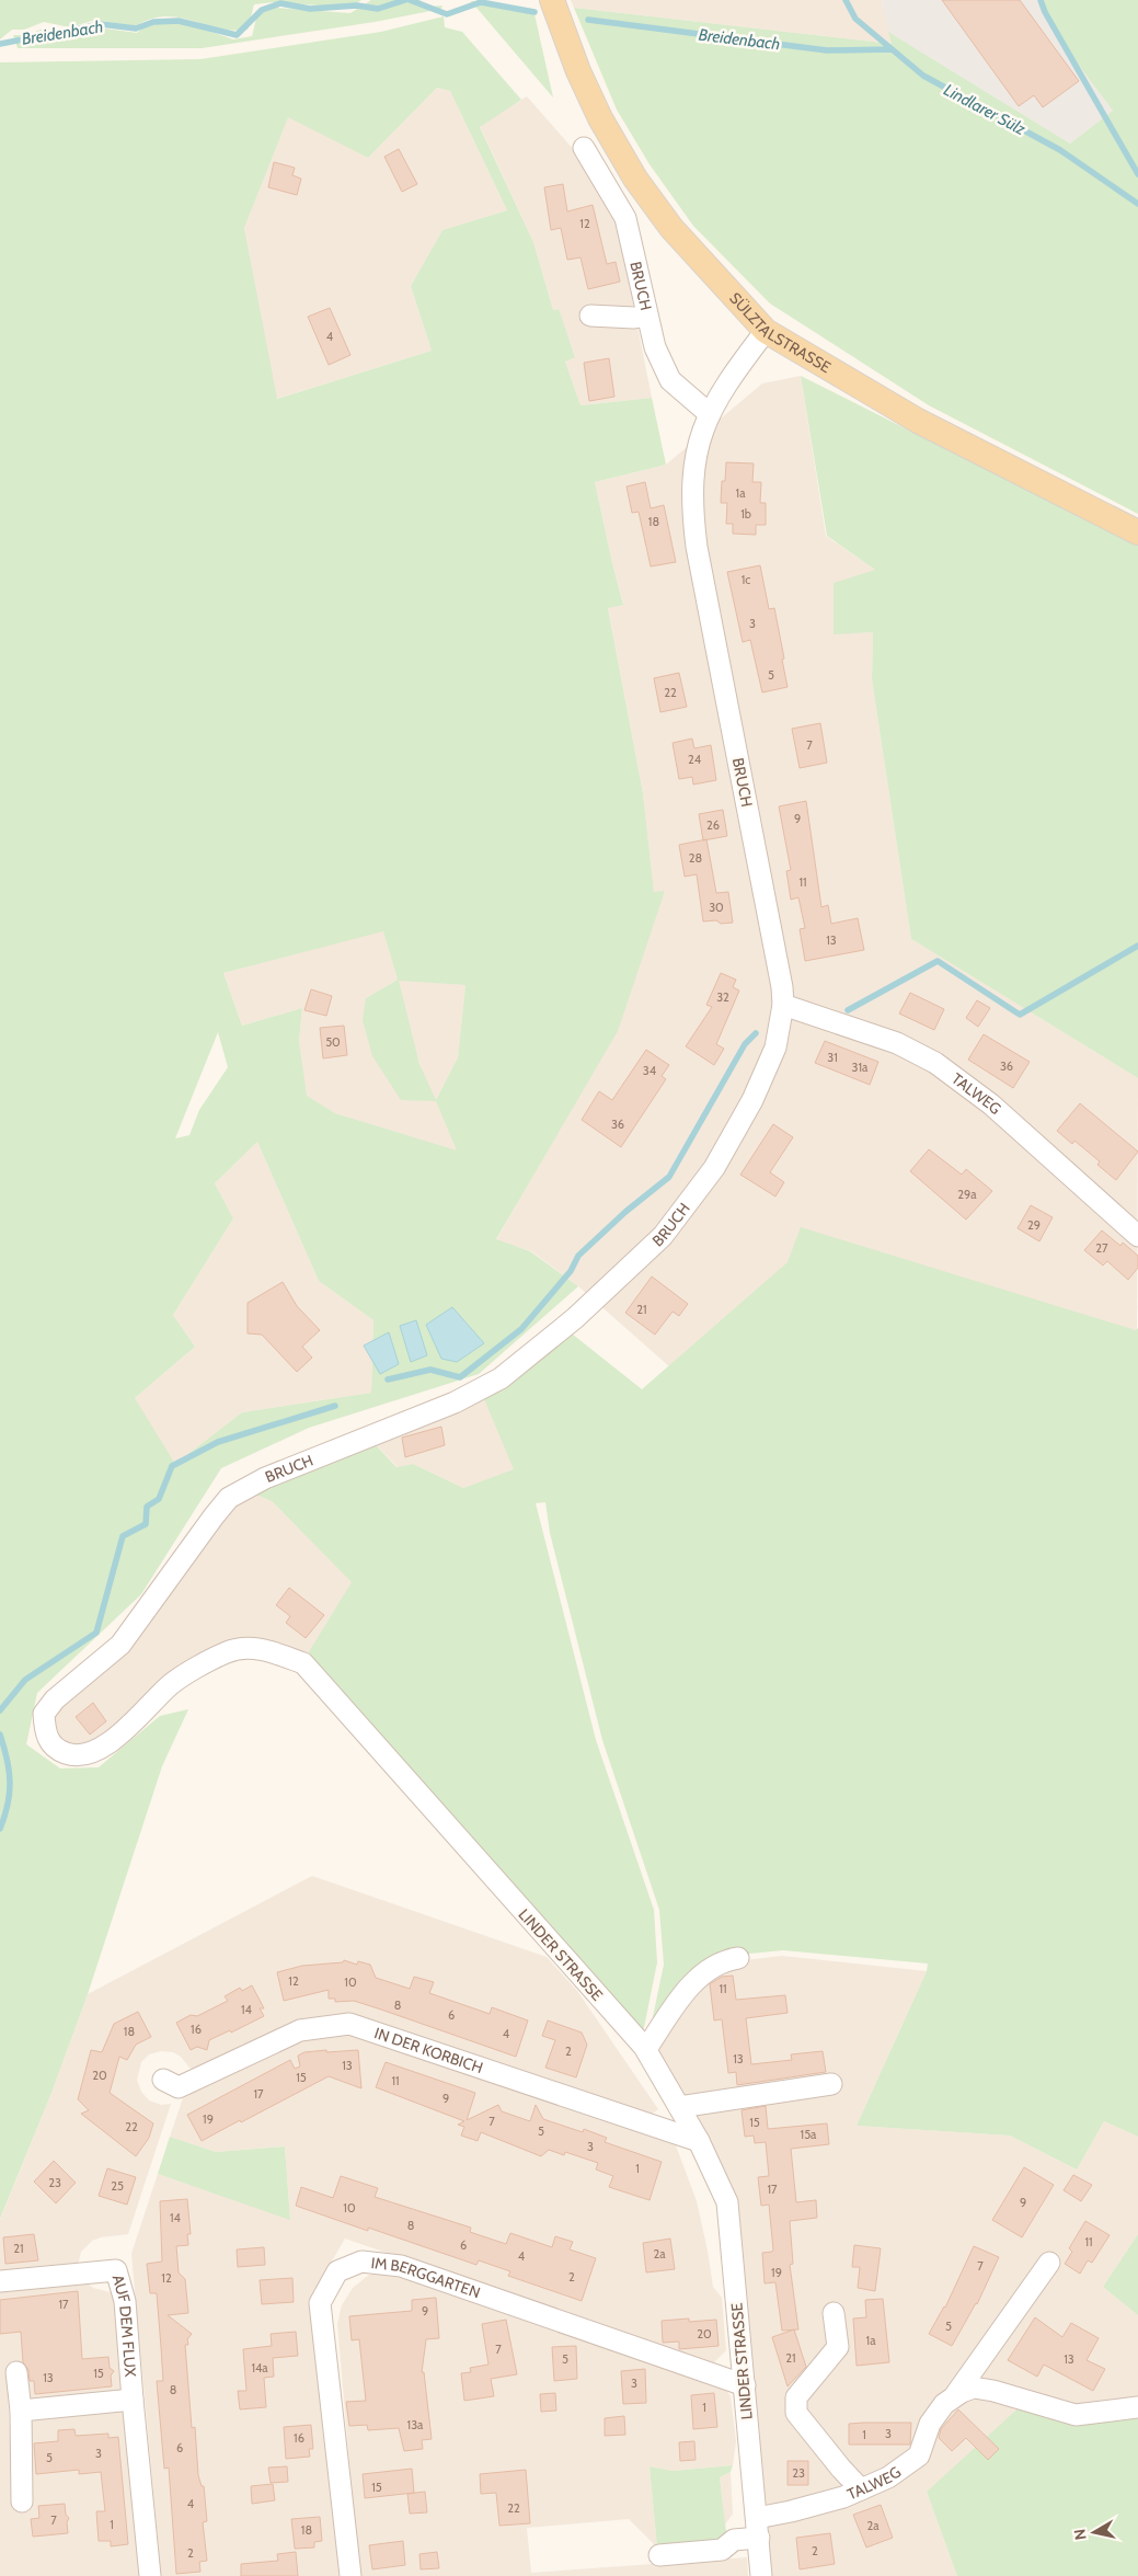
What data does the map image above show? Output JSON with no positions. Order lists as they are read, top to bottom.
{
  "streets": {
    "main road": ["SÜLZTALSTRASSE"],
    "street": [
      "BRUCH",
      "TALWEG",
      "LINDER STRASSE",
      "IN DER KORBICH",
      "IM BERGGARTEN",
      "AUF DEM FLUX"
    ]
  },
  "crossings": [
    ["BRUCH", "SÜLZTALSTRASSE"],
    ["BRUCH", "TALWEG"],
    ["BRUCH", "LINDER STRASSE"],
    ["TALWEG", "LINDER STRASSE"],
    ["LINDER STRASSE", "IN DER KORBICH"],
    ["LINDER STRASSE", "IM BERGGARTEN"]
  ],
  "water": ["Breidenbach", "Lindlarer Sülz"],
  "house_numbers": [
    "12",
    "4",
    "1a",
    "1b",
    "18",
    "1c",
    "3",
    "5",
    "22",
    "7",
    "24",
    "9",
    "26",
    "28",
    "11",
    "30",
    "13",
    "32",
    "50",
    "31",
    "36",
    "31a",
    "34",
    "36",
    "29a",
    "29",
    "27",
    "21",
    "12",
    "10",
    "11",
    "8",
    "14",
    "6",
    "16",
    "18",
    "4",
    "2",
    "13",
    "13",
    "20",
    "15",
    "11",
    "17",
    "9",
    "19",
    "7",
    "15",
    "22",
    "5",
    "15a",
    "3",
    "1",
    "23",
    "25",
    "17",
    "9",
    "10",
    "14",
    "8",
    "11",
    "6",
    "21",
    "2a",
    "4",
    "7",
    "19",
    "2",
    "12",
    "17",
    "9",
    "5",
    "20",
    "1a",
    "7",
    "21",
    "5",
    "13",
    "14a",
    "15",
    "13",
    "3",
    "8",
    "1",
    "13a",
    "3",
    "1",
    "16",
    "6",
    "3",
    "5",
    "23",
    "15",
    "4",
    "22",
    "7",
    "1",
    "2a",
    "18",
    "2",
    "2"
  ],
  "north": "left"
}
